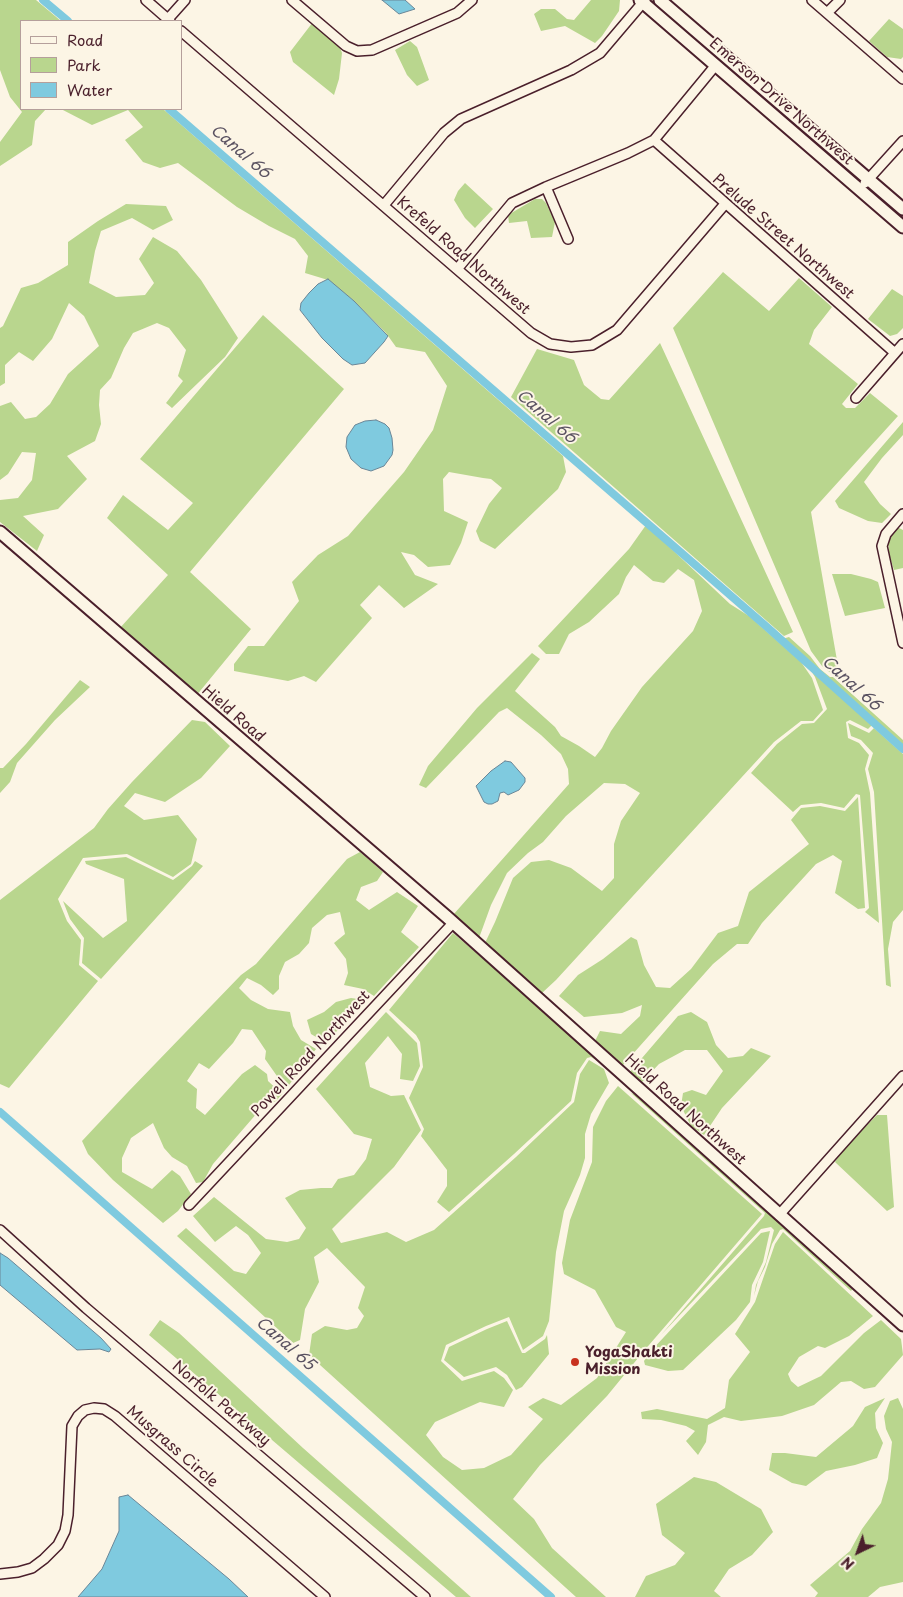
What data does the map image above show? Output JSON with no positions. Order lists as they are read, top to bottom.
{
  "streets": {
    "street": [
      "Emerson Drive Northwest",
      "Prelude Street Northwest",
      "Krefeld Road Northwest",
      "Hield Road",
      "Powell Road Northwest",
      "Hield Road Northwest",
      "Norfolk Parkway",
      "Musgrass Circle"
    ]
  },
  "crossings": [
    ["Prelude Street Northwest", "Krefeld Road Northwest"],
    ["Hield Road", "Powell Road Northwest"],
    ["Hield Road", "Hield Road Northwest"],
    ["Powell Road Northwest", "Hield Road Northwest"]
  ],
  "water": ["Canal 66", "Canal 65"],
  "places": ["YogaShakti Mission"],
  "legend": ["Road", "Park", "Water"],
  "north": "bottom left"
}
